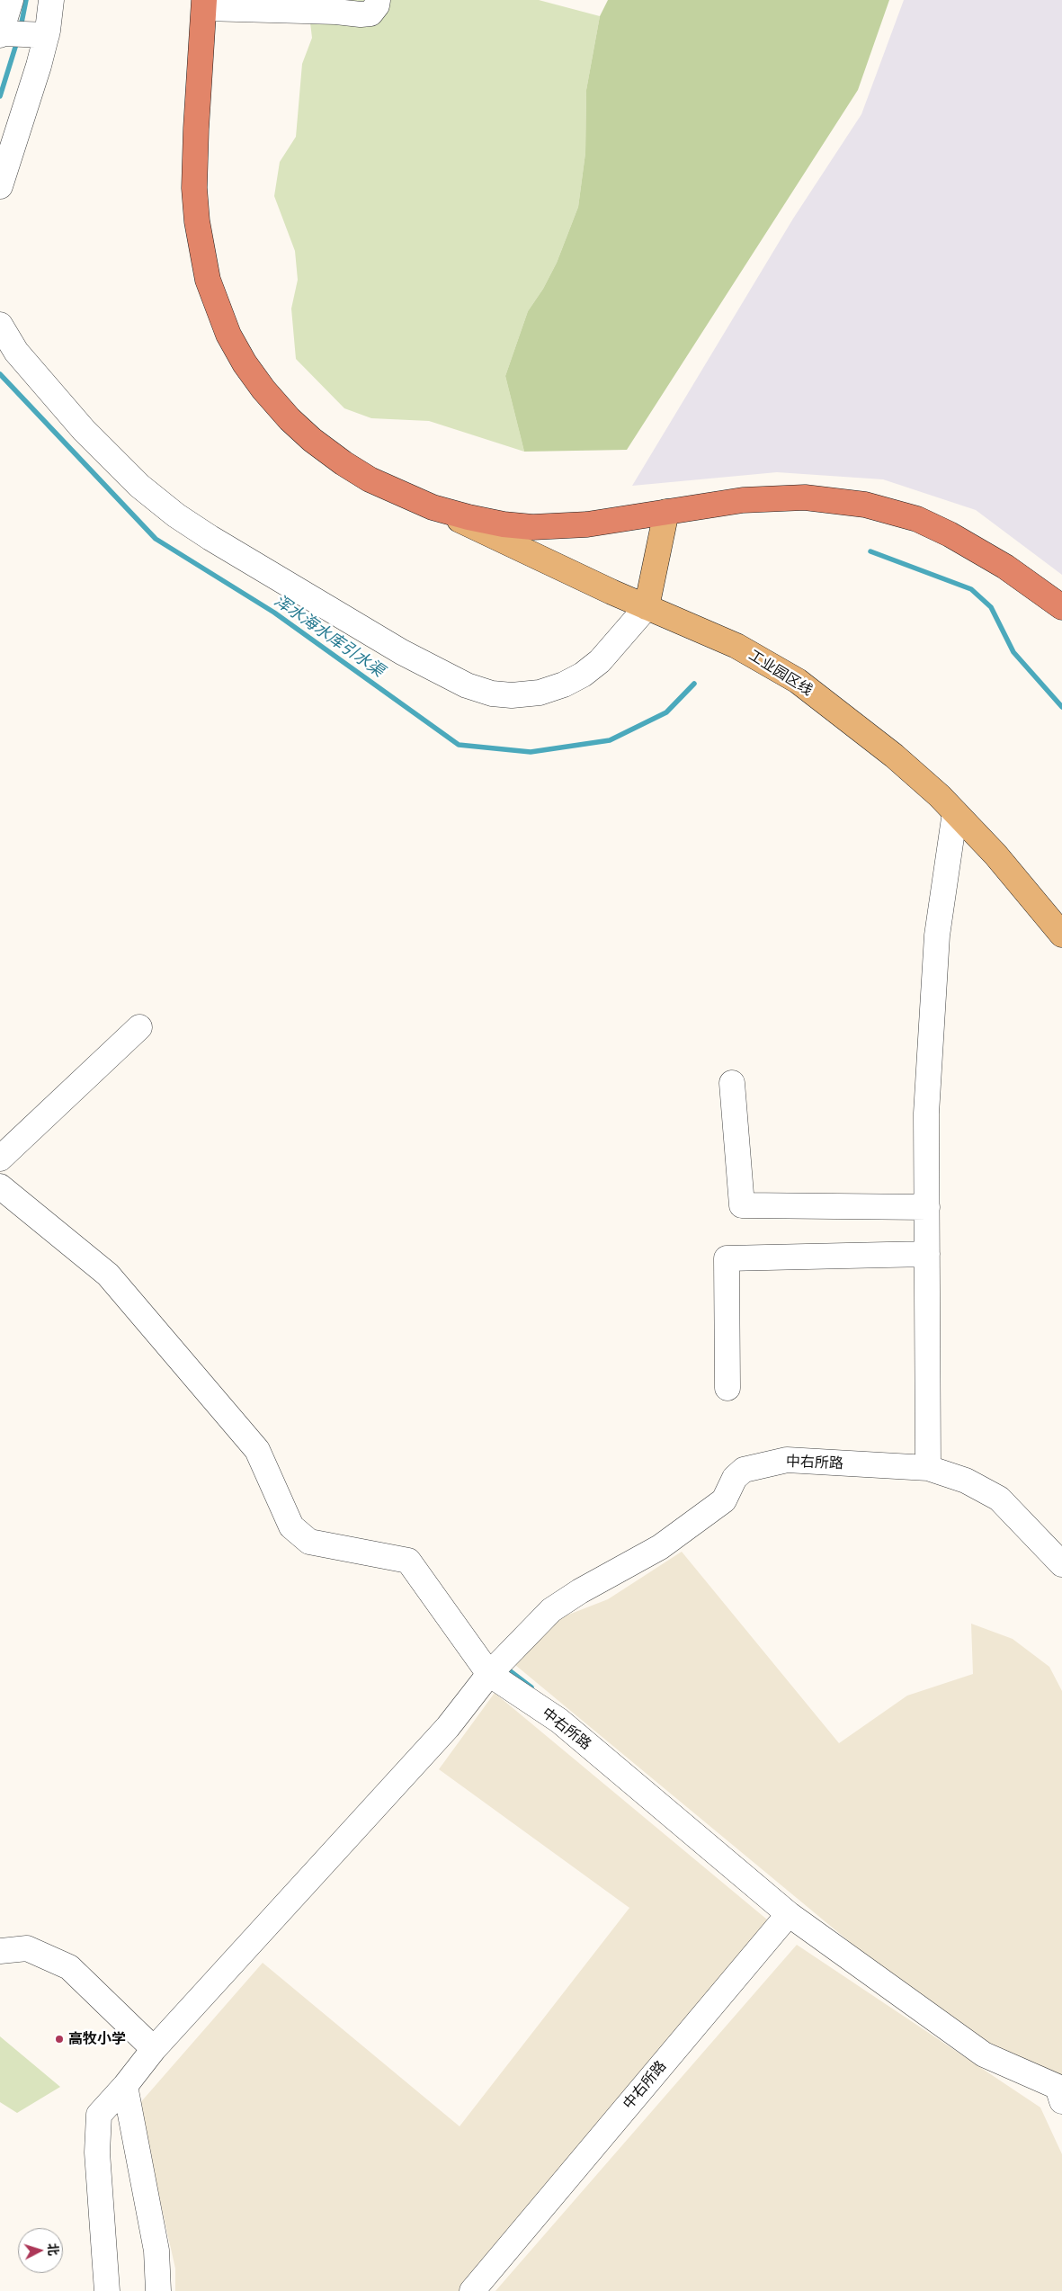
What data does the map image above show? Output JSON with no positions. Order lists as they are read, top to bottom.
{
  "streets": {
    "main road": ["工业园区线"],
    "street": ["中右所路"]
  },
  "water": ["浑水海水库引水渠"],
  "places": ["高牧小学"],
  "north": "right"
}
